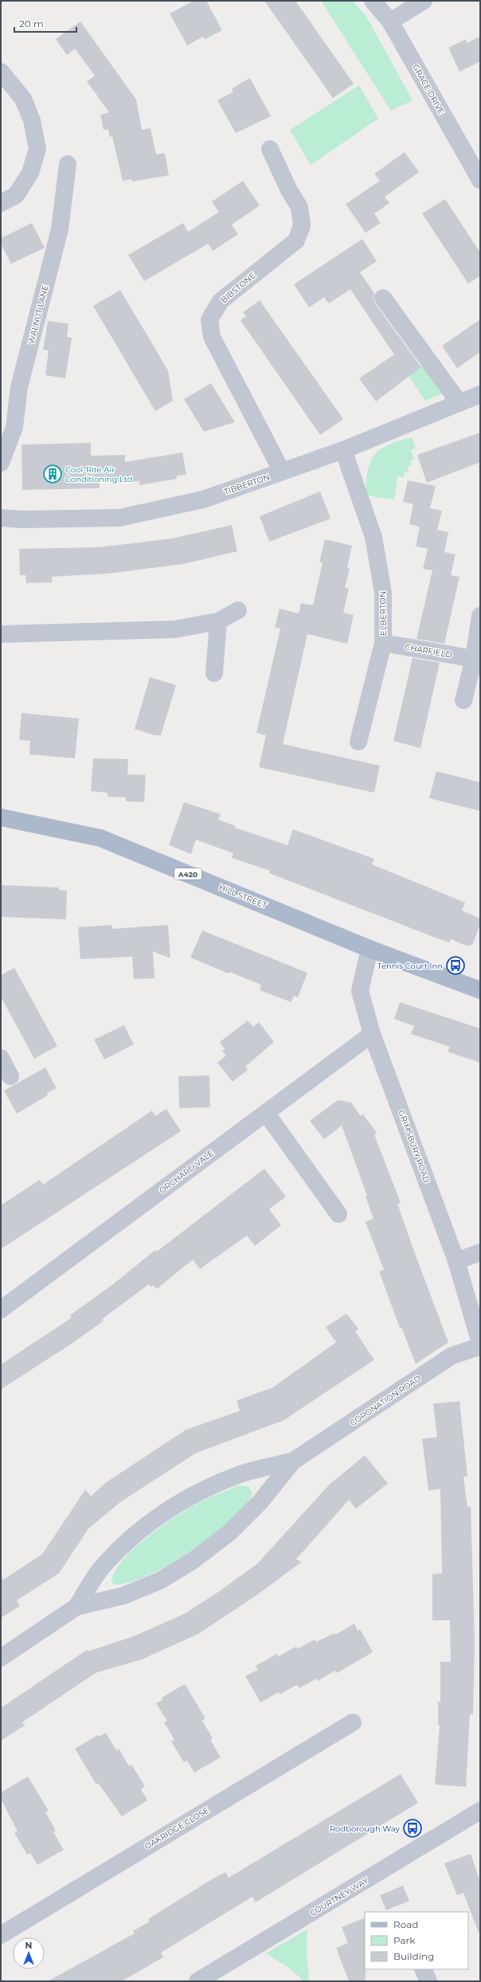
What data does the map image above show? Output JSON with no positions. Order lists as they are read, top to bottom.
{
  "streets": {
    "main road": ["A420", "HILL STREET"],
    "street": [
      "GRACE DRIVE",
      "BIBSTONE",
      "WALNUT LANE",
      "TIBBERTON",
      "ELBERTON",
      "CHARFIELD",
      "GRIMSBURY ROAD",
      "ORCHARD VALE",
      "CORONATION ROAD",
      "OAKRIDGE CLOSE",
      "COURTNEY WAY"
    ]
  },
  "crossings": [
    ["BIBSTONE", "TIBBERTON"],
    ["TIBBERTON", "ELBERTON"],
    ["ELBERTON", "CHARFIELD"],
    ["HILL STREET", "GRIMSBURY ROAD"],
    ["GRIMSBURY ROAD", "ORCHARD VALE"]
  ],
  "places": {
    "building": ["Cool-Rite Air Conditioning Ltd"],
    "bus stop": ["Tennis Court Inn", "Rodborough Way"]
  },
  "legend": ["Road", "Park", "Building"],
  "scale_bar": "20 m",
  "north": "top"
}
